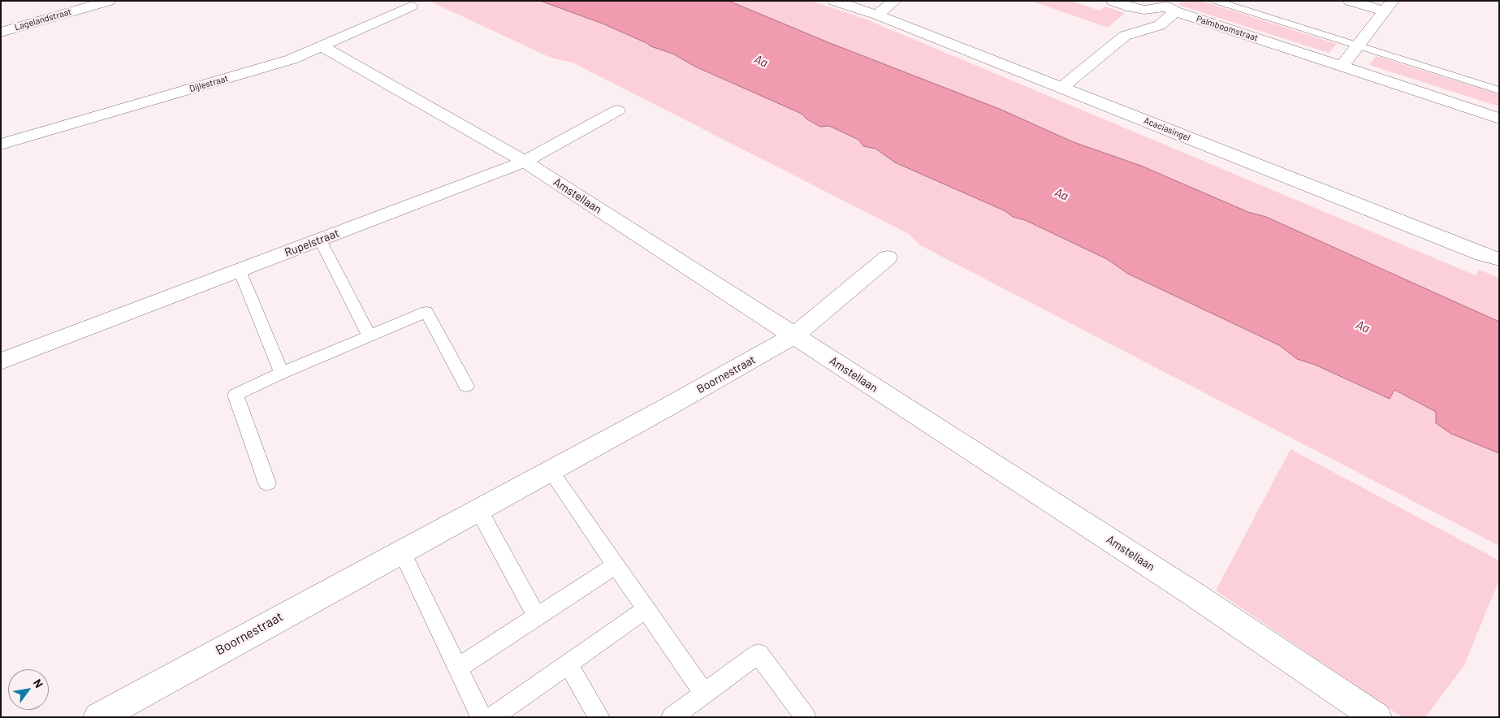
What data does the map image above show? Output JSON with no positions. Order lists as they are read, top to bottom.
{
  "streets": {
    "street": [
      "Lagelandstraat",
      "Palmboomstraat",
      "Dijlestraat",
      "Acaciasingel",
      "Amstellaan",
      "Rupelstraat",
      "Boornestraat"
    ]
  },
  "crossings": [
    ["Dijlestraat", "Amstellaan"],
    ["Amstellaan", "Rupelstraat"],
    ["Amstellaan", "Boornestraat"]
  ],
  "water": ["Aa"],
  "north": "top right"
}
